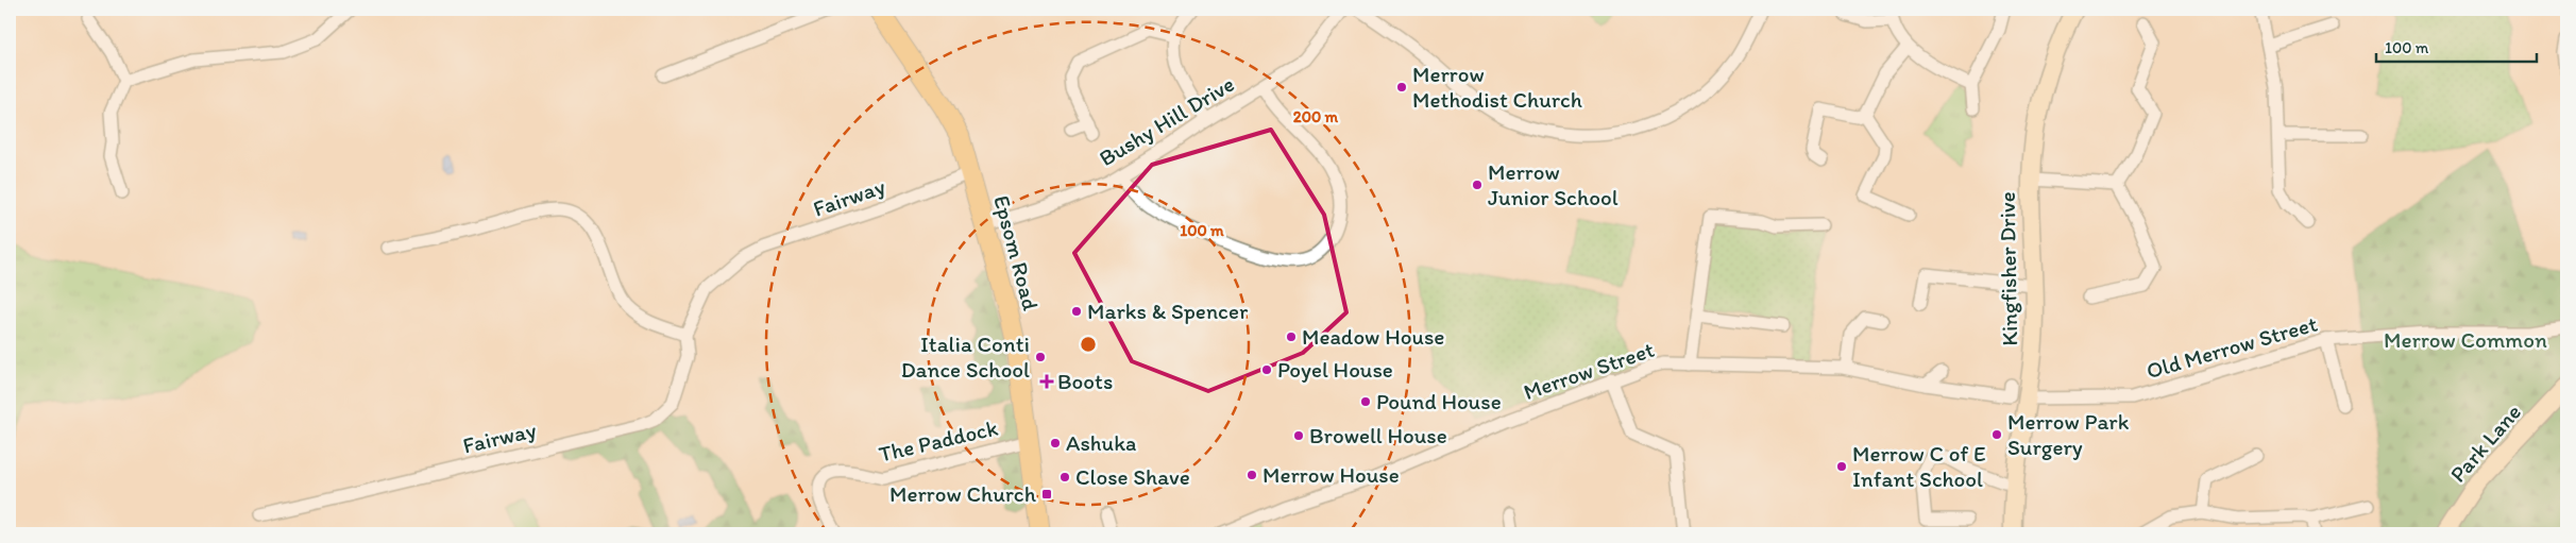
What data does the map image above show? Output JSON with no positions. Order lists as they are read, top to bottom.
{
  "streets": {
    "main road": ["Epsom Road"],
    "street": [
      "Bushy Hill Drive",
      "Fairway",
      "Kingfisher Drive",
      "Old Merrow Street",
      "Merrow Street",
      "The Paddock",
      "Park Lane"
    ]
  },
  "crossings": [
    ["Bushy Hill Drive", "Epsom Road"],
    ["Fairway", "Epsom Road"],
    ["Epsom Road", "The Paddock"],
    ["Kingfisher Drive", "Old Merrow Street"]
  ],
  "parks": ["Merrow Common"],
  "places": {
    "other": [
      "Merrow Methodist Church",
      "Merrow Junior School",
      "Marks & Spencer",
      "Meadow House",
      "Italia Conti Dance School",
      "Poyel House",
      "Pound House",
      "Merrow Park Surgery",
      "Browell House",
      "Ashuka",
      "Merrow C of E Infant School",
      "Merrow House",
      "Close Shave"
    ],
    "health": ["Boots"],
    "transit": ["Merrow Church"]
  },
  "scale_bar": "100 m",
  "rings": ["200 m", "100 m"]
}
